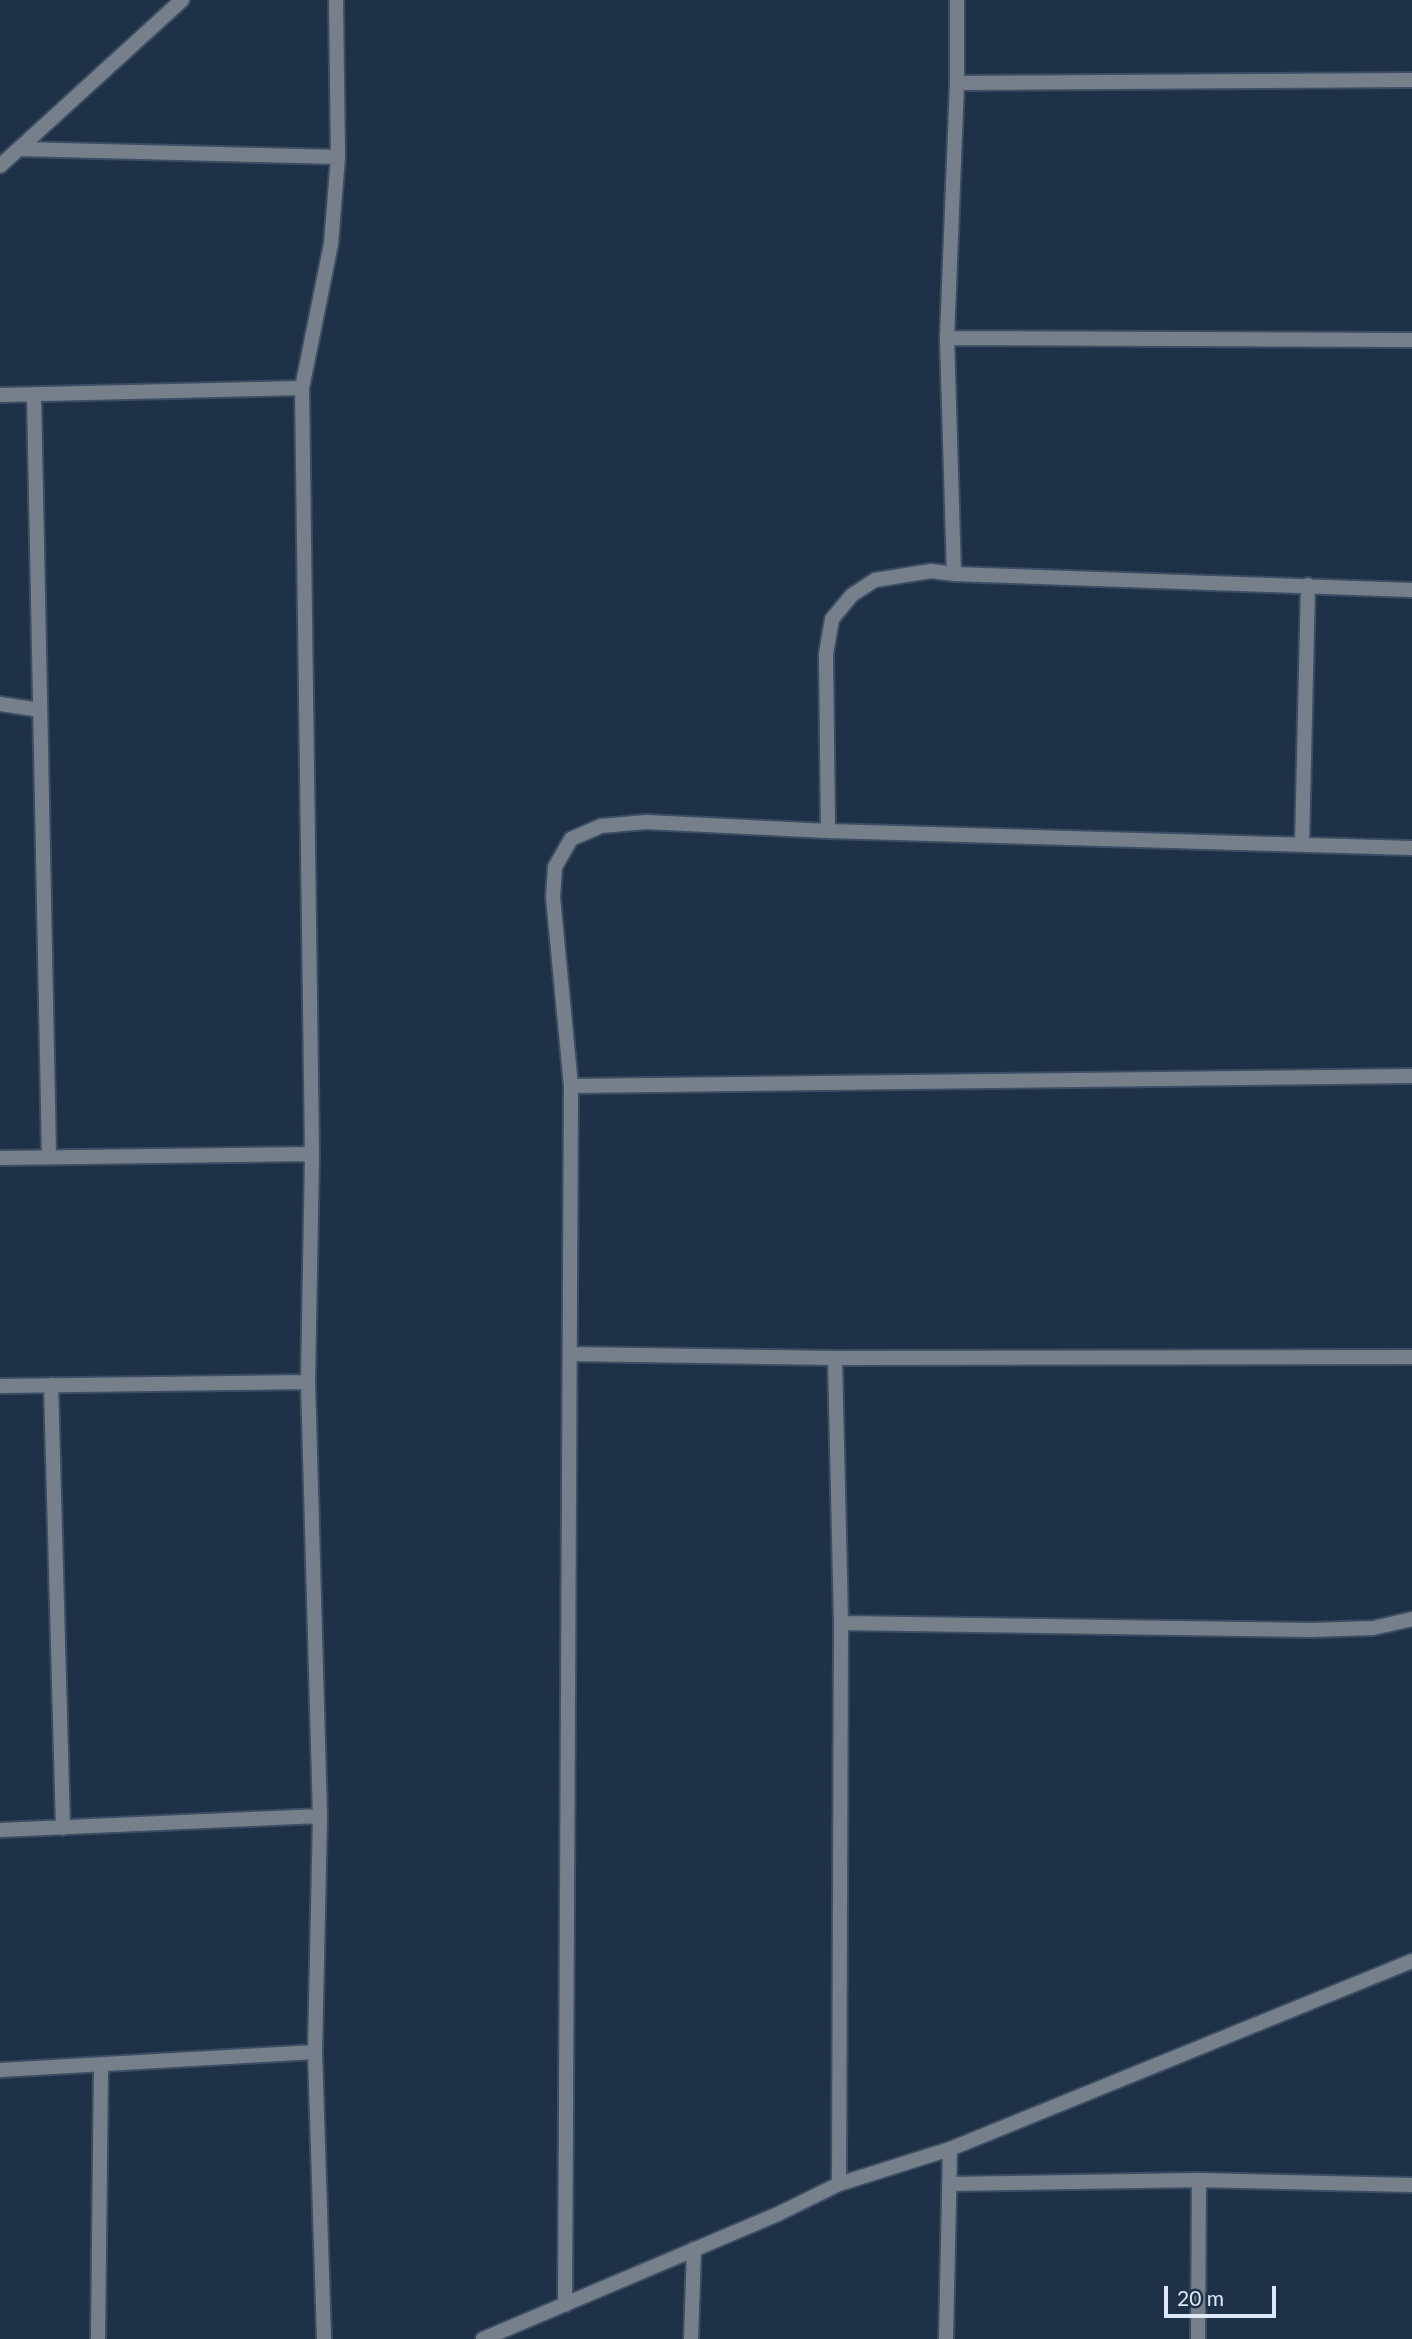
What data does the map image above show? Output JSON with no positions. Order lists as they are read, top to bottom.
{
  "scale_bar": "20 m"
}
